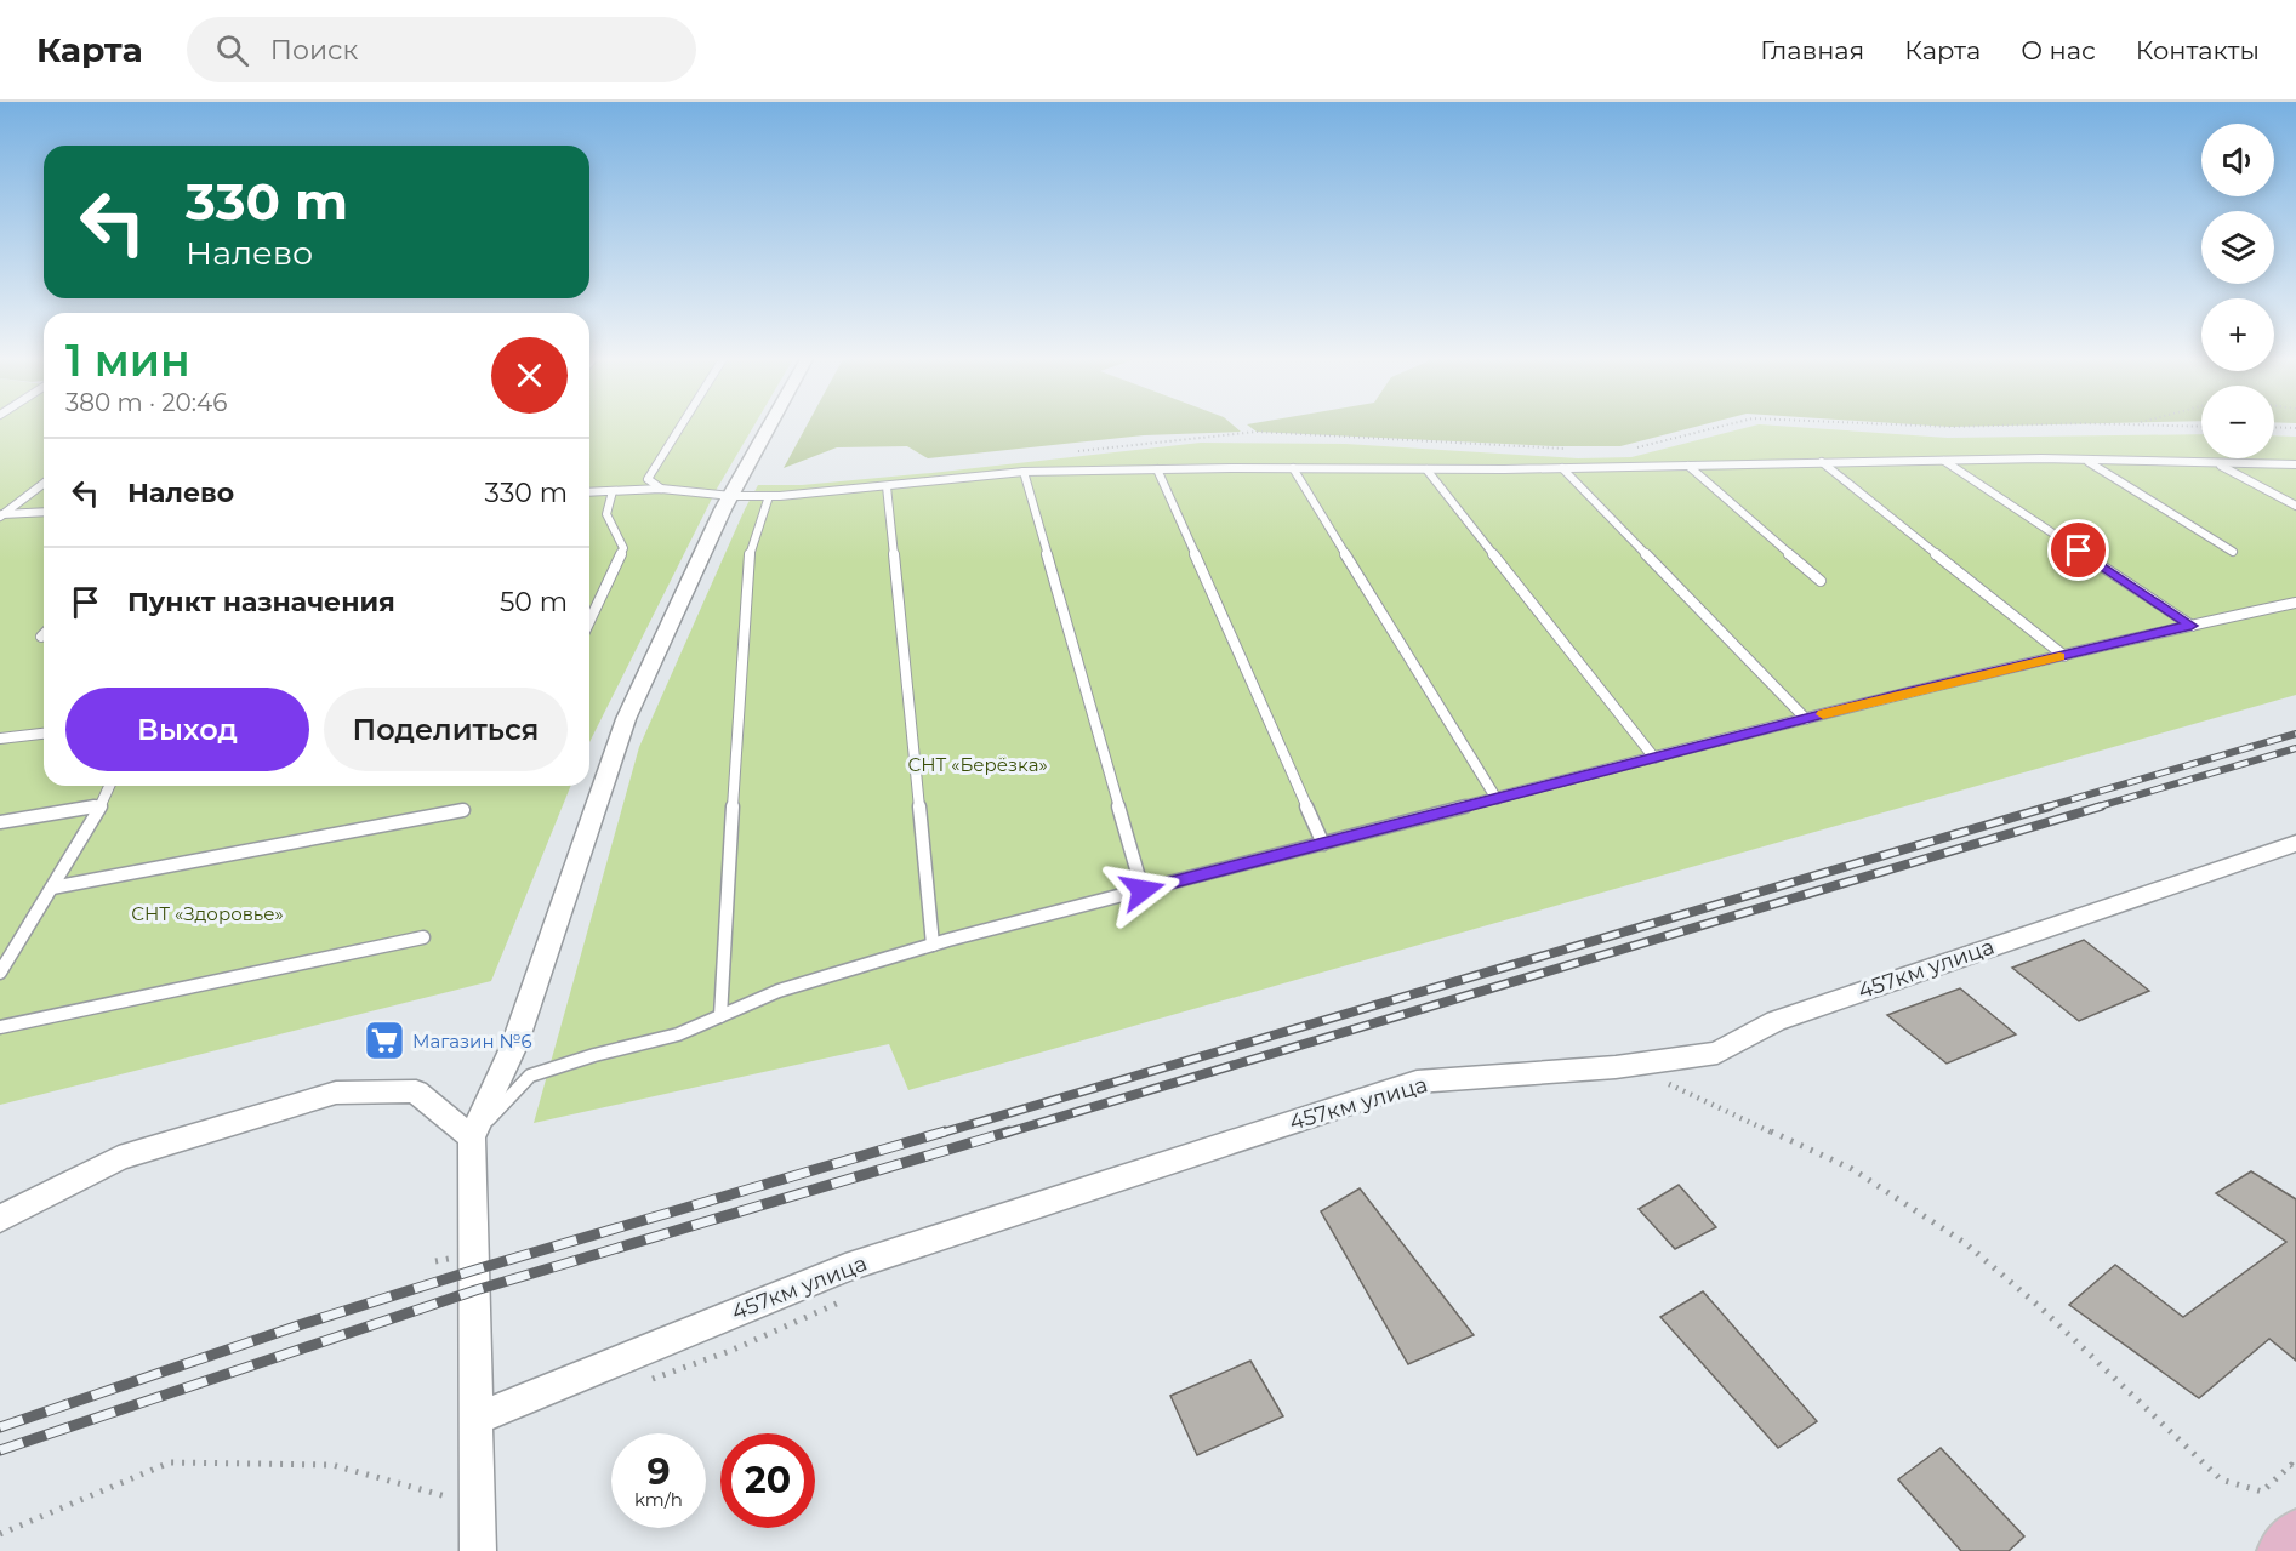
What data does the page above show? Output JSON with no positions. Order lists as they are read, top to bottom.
{
  "streets": {
    "street": ["457км улица"]
  },
  "parks": ["СНТ «Берёзка»", "СНТ «Здоровье»"],
  "places": {
    "supermarket": ["Магазин №6"]
  },
  "page": {
    "header": "Карта",
    "search": "Поиск",
    "nav": [
      "Главная",
      "Карта",
      "О нас",
      "Контакты"
    ],
    "map_buttons": ["+", "−"],
    "turn": ["330 m", "Налево"],
    "heading": ["1 мин", "380 m · 20:46"],
    "list": [
      {
        "name": "Налево",
        "value": "330 m"
      },
      {
        "name": "Пункт назначения",
        "value": "50 m"
      }
    ],
    "buttons": ["Выход", "Поделиться"],
    "speed": "9 km/h",
    "limit": "20"
  }
}
